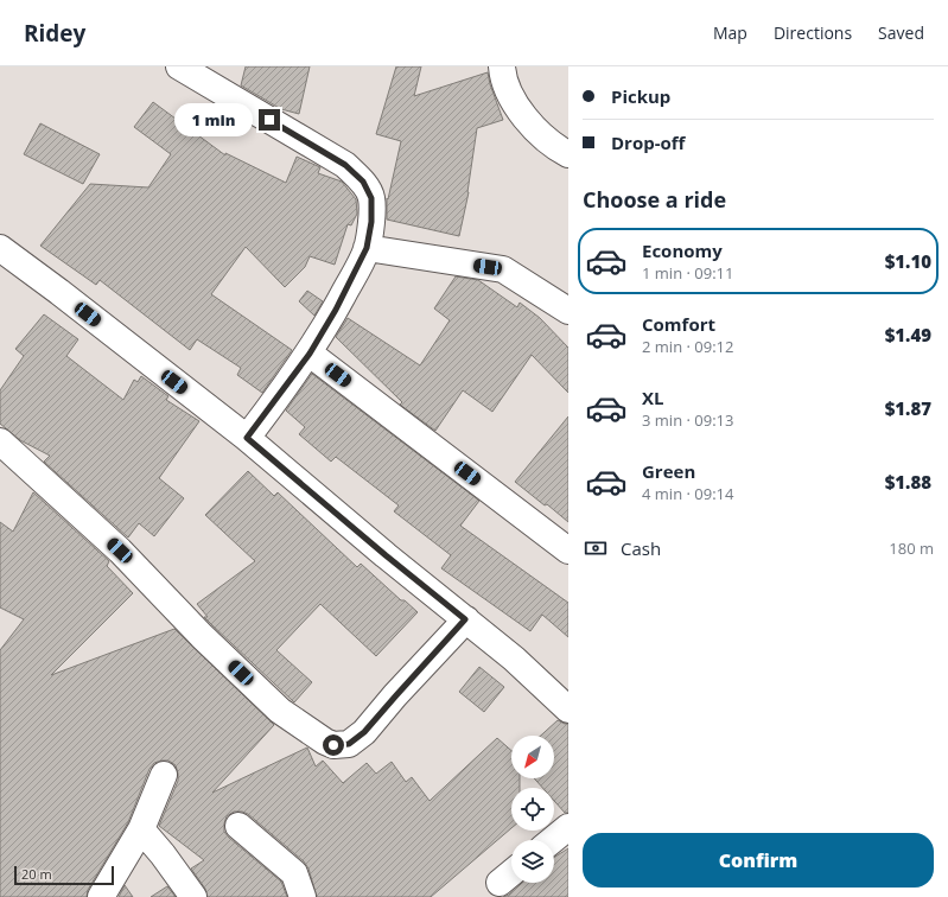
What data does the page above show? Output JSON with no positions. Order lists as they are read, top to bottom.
{
  "scale_bar": "20 m",
  "north": "bottom left",
  "page": {
    "header": "Ridey",
    "nav": ["Map", "Directions", "Saved"],
    "banner": ["Pickup", "Drop-off"],
    "bubble": "1 min",
    "heading": "Choose a ride",
    "list": [
      {
        "name": "Economy",
        "note": "1 min · 09:11",
        "value": "$1.10"
      },
      {
        "name": "Comfort",
        "note": "2 min · 09:12",
        "value": "$1.49"
      },
      {
        "name": "XL",
        "note": "3 min · 09:13",
        "value": "$1.87"
      },
      {
        "name": "Green",
        "note": "4 min · 09:14",
        "value": "$1.88"
      }
    ],
    "pay": ["Cash", "180 m"],
    "buttons": "Confirm",
    "scale": "20 m"
  }
}
